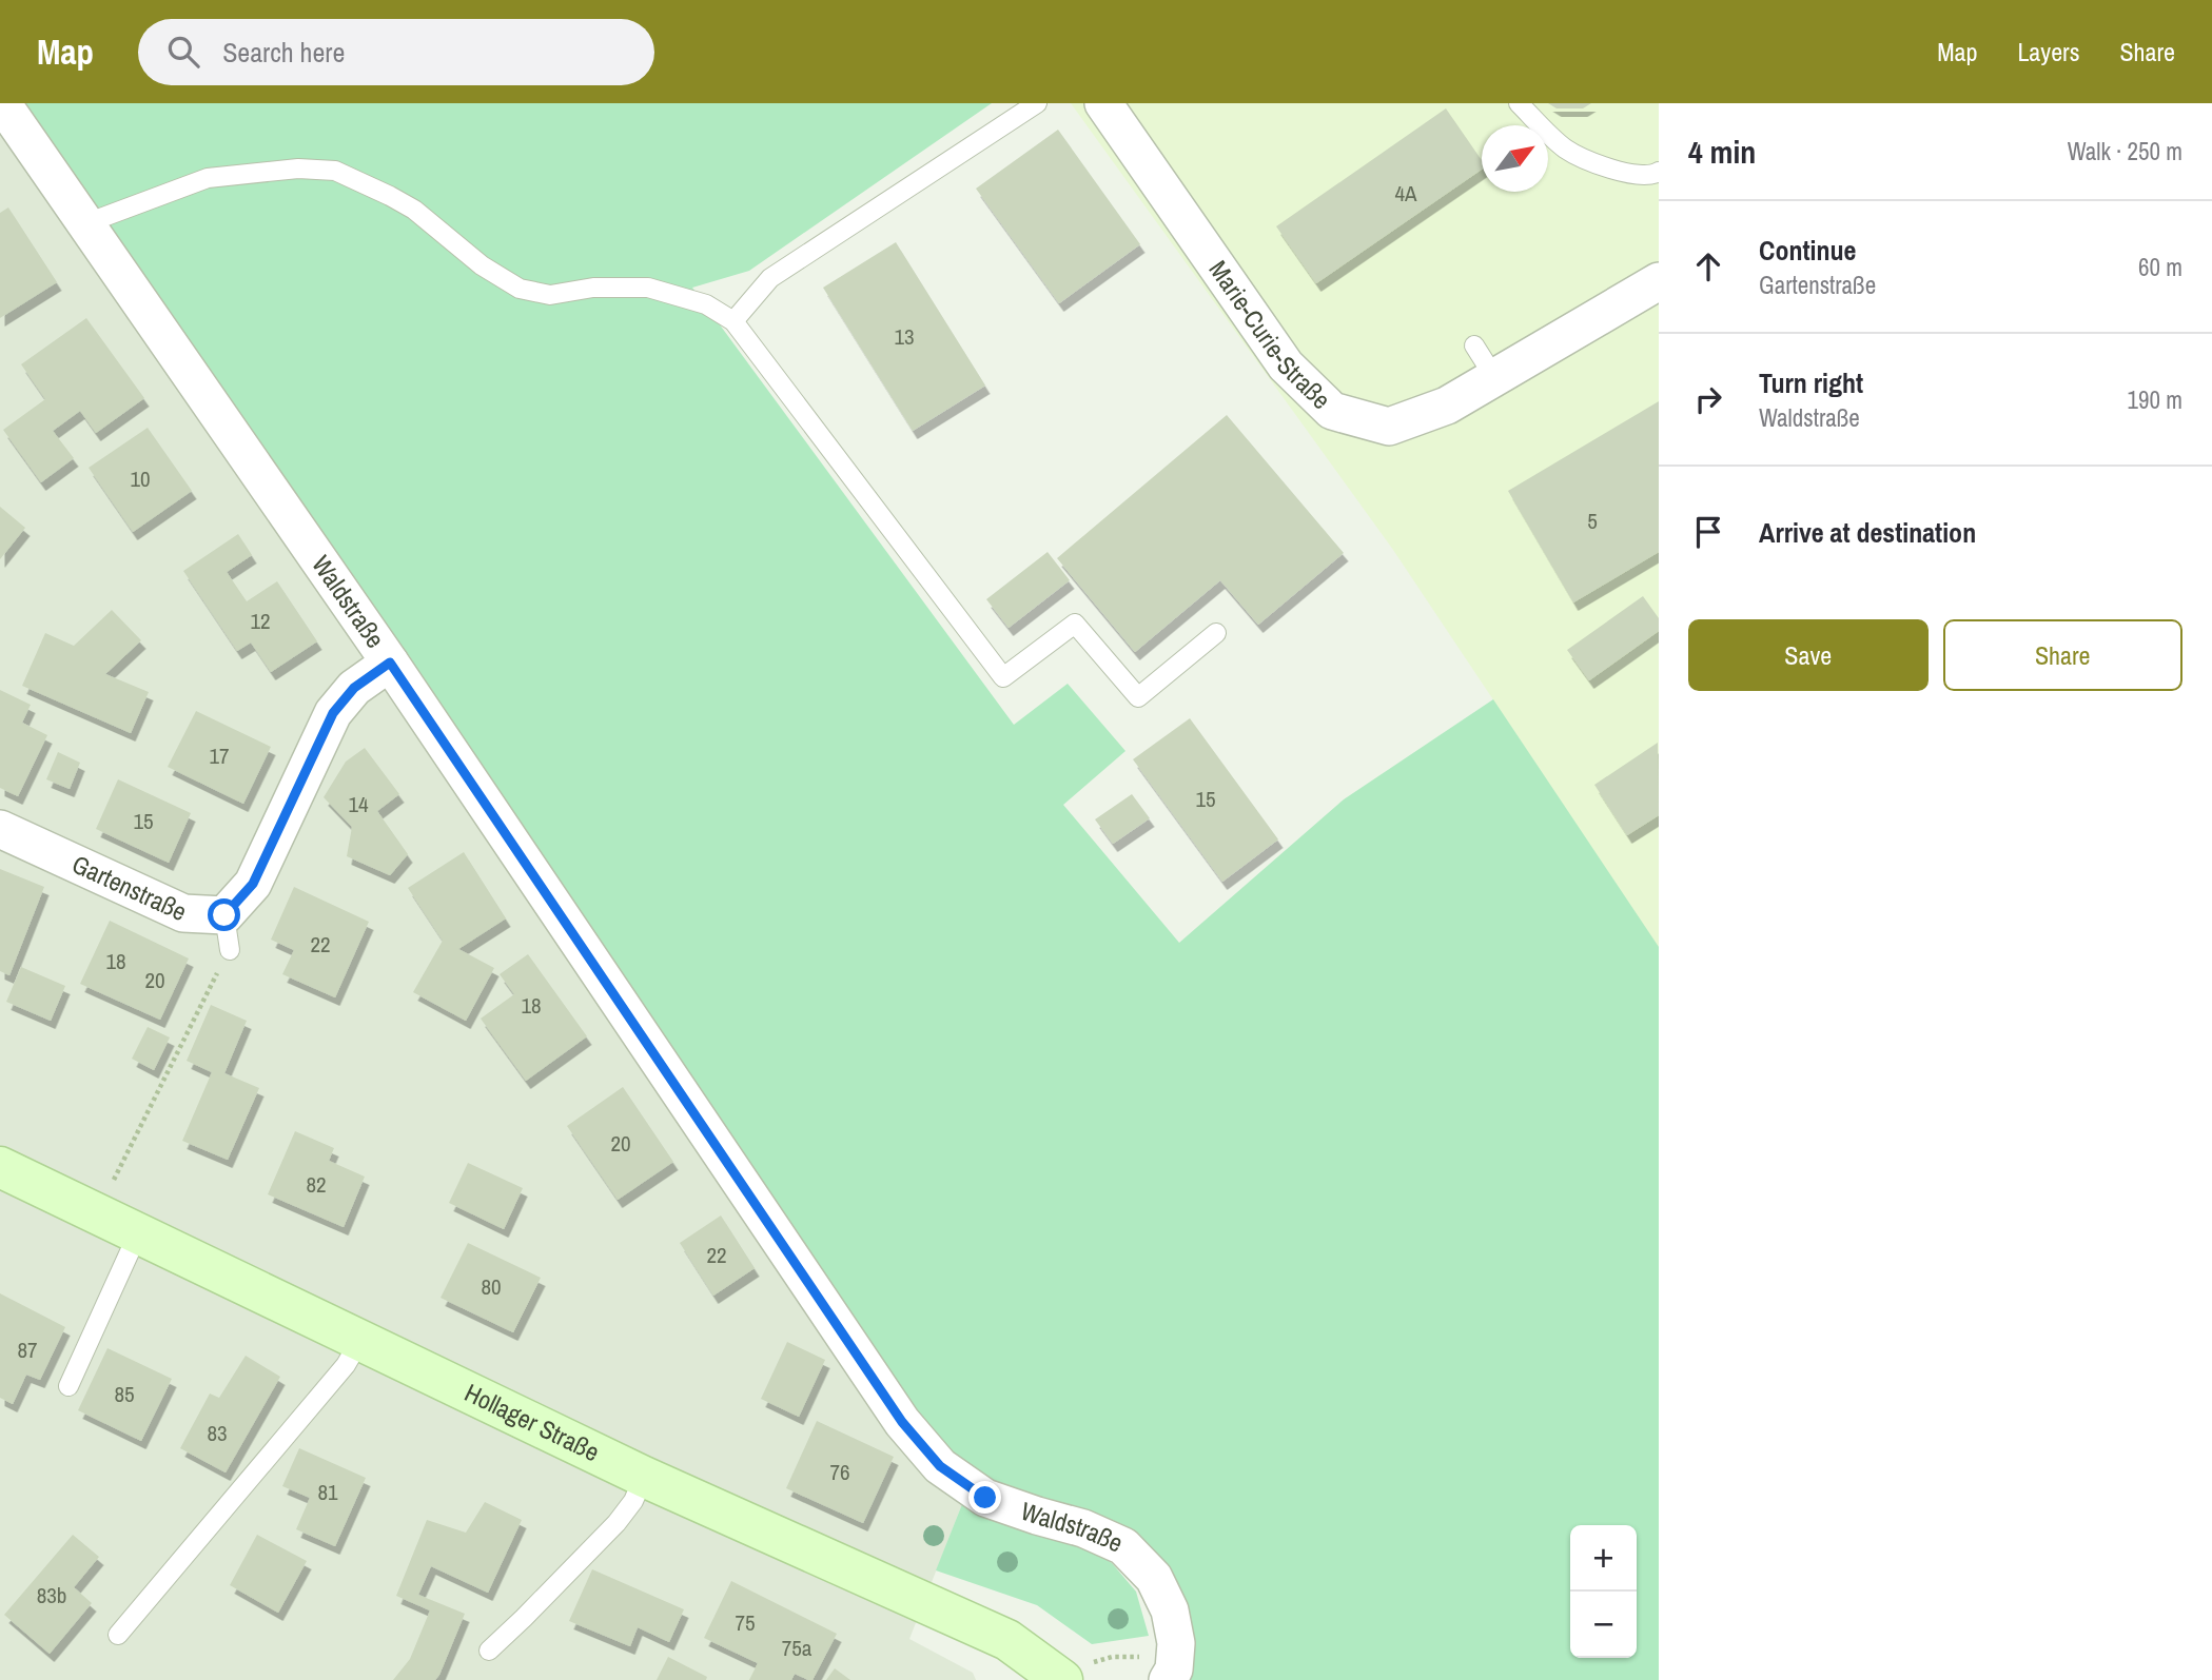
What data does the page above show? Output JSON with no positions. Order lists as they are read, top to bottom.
{
  "streets": {
    "main road": ["Hollager Straße"],
    "street": ["Marie-Curie-Straße", "Waldstraße", "Gartenstraße"]
  },
  "crossings": [
    ["Waldstraße", "Gartenstraße"]
  ],
  "house_numbers": [
    "4A",
    "13",
    "10",
    "5",
    "12",
    "17",
    "15",
    "14",
    "15",
    "22",
    "18",
    "20",
    "18",
    "20",
    "82",
    "22",
    "80",
    "87",
    "85",
    "83",
    "76",
    "81",
    "83b",
    "75",
    "75a"
  ],
  "north": "top right",
  "page": {
    "header": "Map",
    "search": "Search here",
    "nav": ["Map", "Layers", "Share"],
    "heading": ["4 min", "Walk · 250 m"],
    "list": [
      ["Continue", "Gartenstraße", "60 m"],
      ["Turn right", "Waldstraße", "190 m"],
      "Arrive at destination"
    ],
    "buttons": ["Save", "Share"],
    "map_buttons": ["+", "−"]
  }
}
